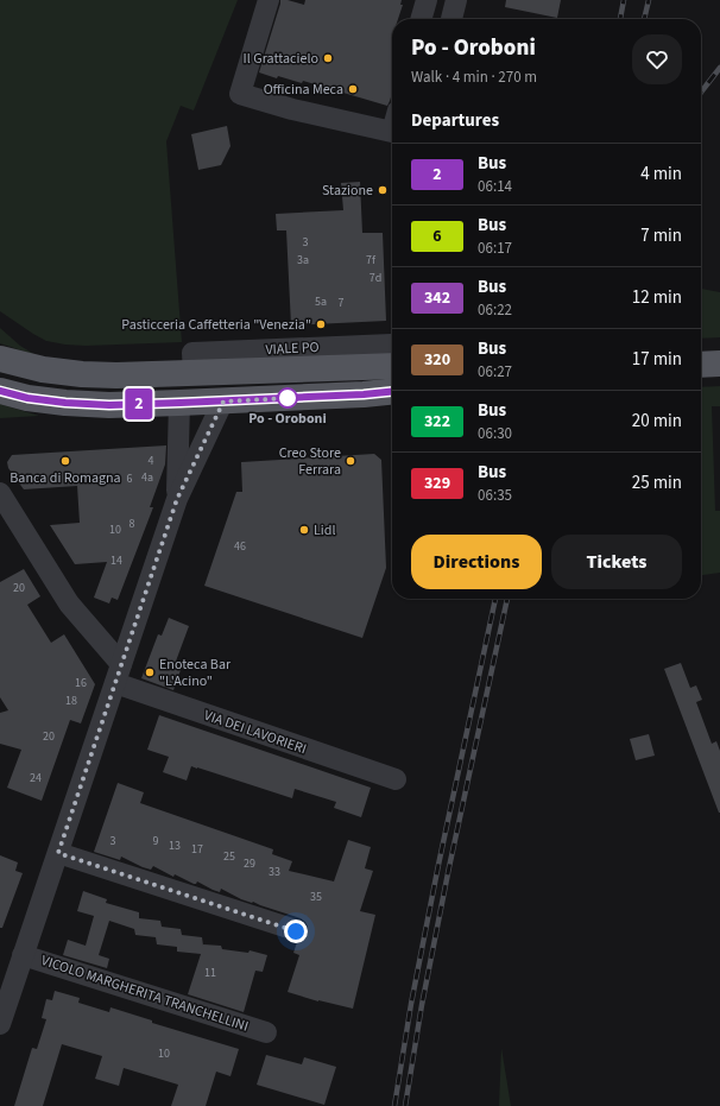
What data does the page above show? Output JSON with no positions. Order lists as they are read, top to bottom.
{
  "streets": {
    "main road": ["VIALE PO"],
    "street": ["VIA DEI LAVORIERI", "VICOLO MARGHERITA TRANCHELLINI"]
  },
  "places": [
    "Il Grattacielo",
    "Officina Meca",
    "Stazione",
    "Pasticceria Caffetteria \"Venezia\"",
    "Po - Oroboni",
    "Banca di Romagna",
    "Creo Store Ferrara",
    "Lidl",
    "Enoteca Bar \"L'Acino\""
  ],
  "lines": ["bus line 2"],
  "house_numbers": [
    "3",
    "3a",
    "7f",
    "7d",
    "5a",
    "7",
    "4",
    "4a",
    "6",
    "8",
    "10",
    "46",
    "14",
    "20",
    "16",
    "18",
    "20",
    "24",
    "3",
    "9",
    "13",
    "17",
    "25",
    "29",
    "33",
    "35",
    "11",
    "10"
  ],
  "page": {
    "on_map": "2",
    "heading": [
      ["Po - Oroboni", "Walk · 4 min · 270 m"],
      "Departures"
    ],
    "list": [
      {
        "mark": "2",
        "name": "Bus",
        "note": "06:14",
        "value": "4 min"
      },
      {
        "mark": "6",
        "name": "Bus",
        "note": "06:17",
        "value": "7 min"
      },
      {
        "mark": "342",
        "name": "Bus",
        "note": "06:22",
        "value": "12 min"
      },
      {
        "mark": "320",
        "name": "Bus",
        "note": "06:27",
        "value": "17 min"
      },
      {
        "mark": "322",
        "name": "Bus",
        "note": "06:30",
        "value": "20 min"
      },
      {
        "mark": "329",
        "name": "Bus",
        "note": "06:35",
        "value": "25 min"
      }
    ],
    "buttons": ["Directions", "Tickets"]
  }
}
